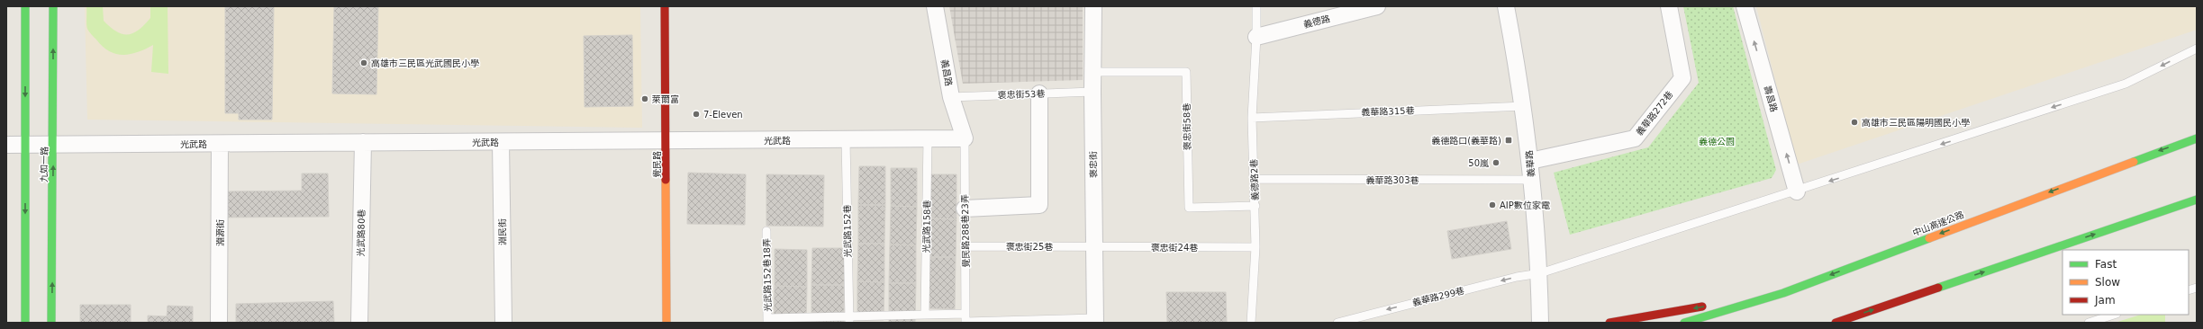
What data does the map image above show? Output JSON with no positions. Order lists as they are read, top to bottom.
{
  "streets": {
    "main road": ["九如一路", "覺民路", "中山高速公路"],
    "street": [
      "義德路",
      "義昌路",
      "壽昌路",
      "義華路272巷",
      "光武路",
      "義華路",
      "褒忠街",
      "淵民街",
      "淵源街",
      "光武路80巷"
    ],
    "lane": [
      "褒忠街53巷",
      "義華路315巷",
      "褒忠街58巷",
      "義德路2巷",
      "義華路303巷",
      "光武路158巷",
      "光武路152巷",
      "覺民路288巷23弄",
      "褒忠街25巷",
      "褒忠街24巷",
      "光武路152巷18弄",
      "義華路299巷"
    ]
  },
  "crossings": [
    ["義德路", "義德路2巷"],
    ["義昌路", "褒忠街53巷"],
    ["義昌路", "光武路"],
    ["義昌路", "覺民路288巷23弄"],
    ["褒忠街53巷", "褒忠街"],
    ["壽昌路", "義華路299巷"],
    ["義華路315巷", "義華路"],
    ["義華路315巷", "義德路2巷"],
    ["義華路272巷", "義華路"],
    ["褒忠街58巷", "褒忠街"],
    ["褒忠街58巷", "義德路2巷"],
    ["光武路", "九如一路"],
    ["光武路", "覺民路"],
    ["光武路", "光武路158巷"],
    ["光武路", "光武路152巷"],
    ["光武路", "覺民路288巷23弄"],
    ["光武路", "淵民街"],
    ["光武路", "淵源街"],
    ["光武路", "光武路80巷"],
    ["義華路", "義華路303巷"],
    ["義華路", "義華路299巷"],
    ["褒忠街", "褒忠街25巷"],
    ["褒忠街", "褒忠街24巷"],
    ["褒忠街", "光武路152巷18弄"],
    ["義德路2巷", "義華路303巷"],
    ["義德路2巷", "褒忠街24巷"],
    ["光武路158巷", "光武路152巷18弄"],
    ["光武路152巷", "光武路152巷18弄"],
    ["覺民路288巷23弄", "褒忠街25巷"],
    ["覺民路288巷23弄", "光武路152巷18弄"],
    ["褒忠街25巷", "褒忠街24巷"]
  ],
  "one_way": ["壽昌路", "義華路299巷"],
  "parks": ["義德公園"],
  "places": {
    "other": [
      "高雄市三民區光武國民小學",
      "萊爾富",
      "7-Eleven",
      "高雄市三民區陽明國民小學",
      "50嵐",
      "AIP數位家電"
    ],
    "transit": ["義德路口(義華路)"]
  },
  "legend": ["Fast", "Slow", "Jam"]
}
